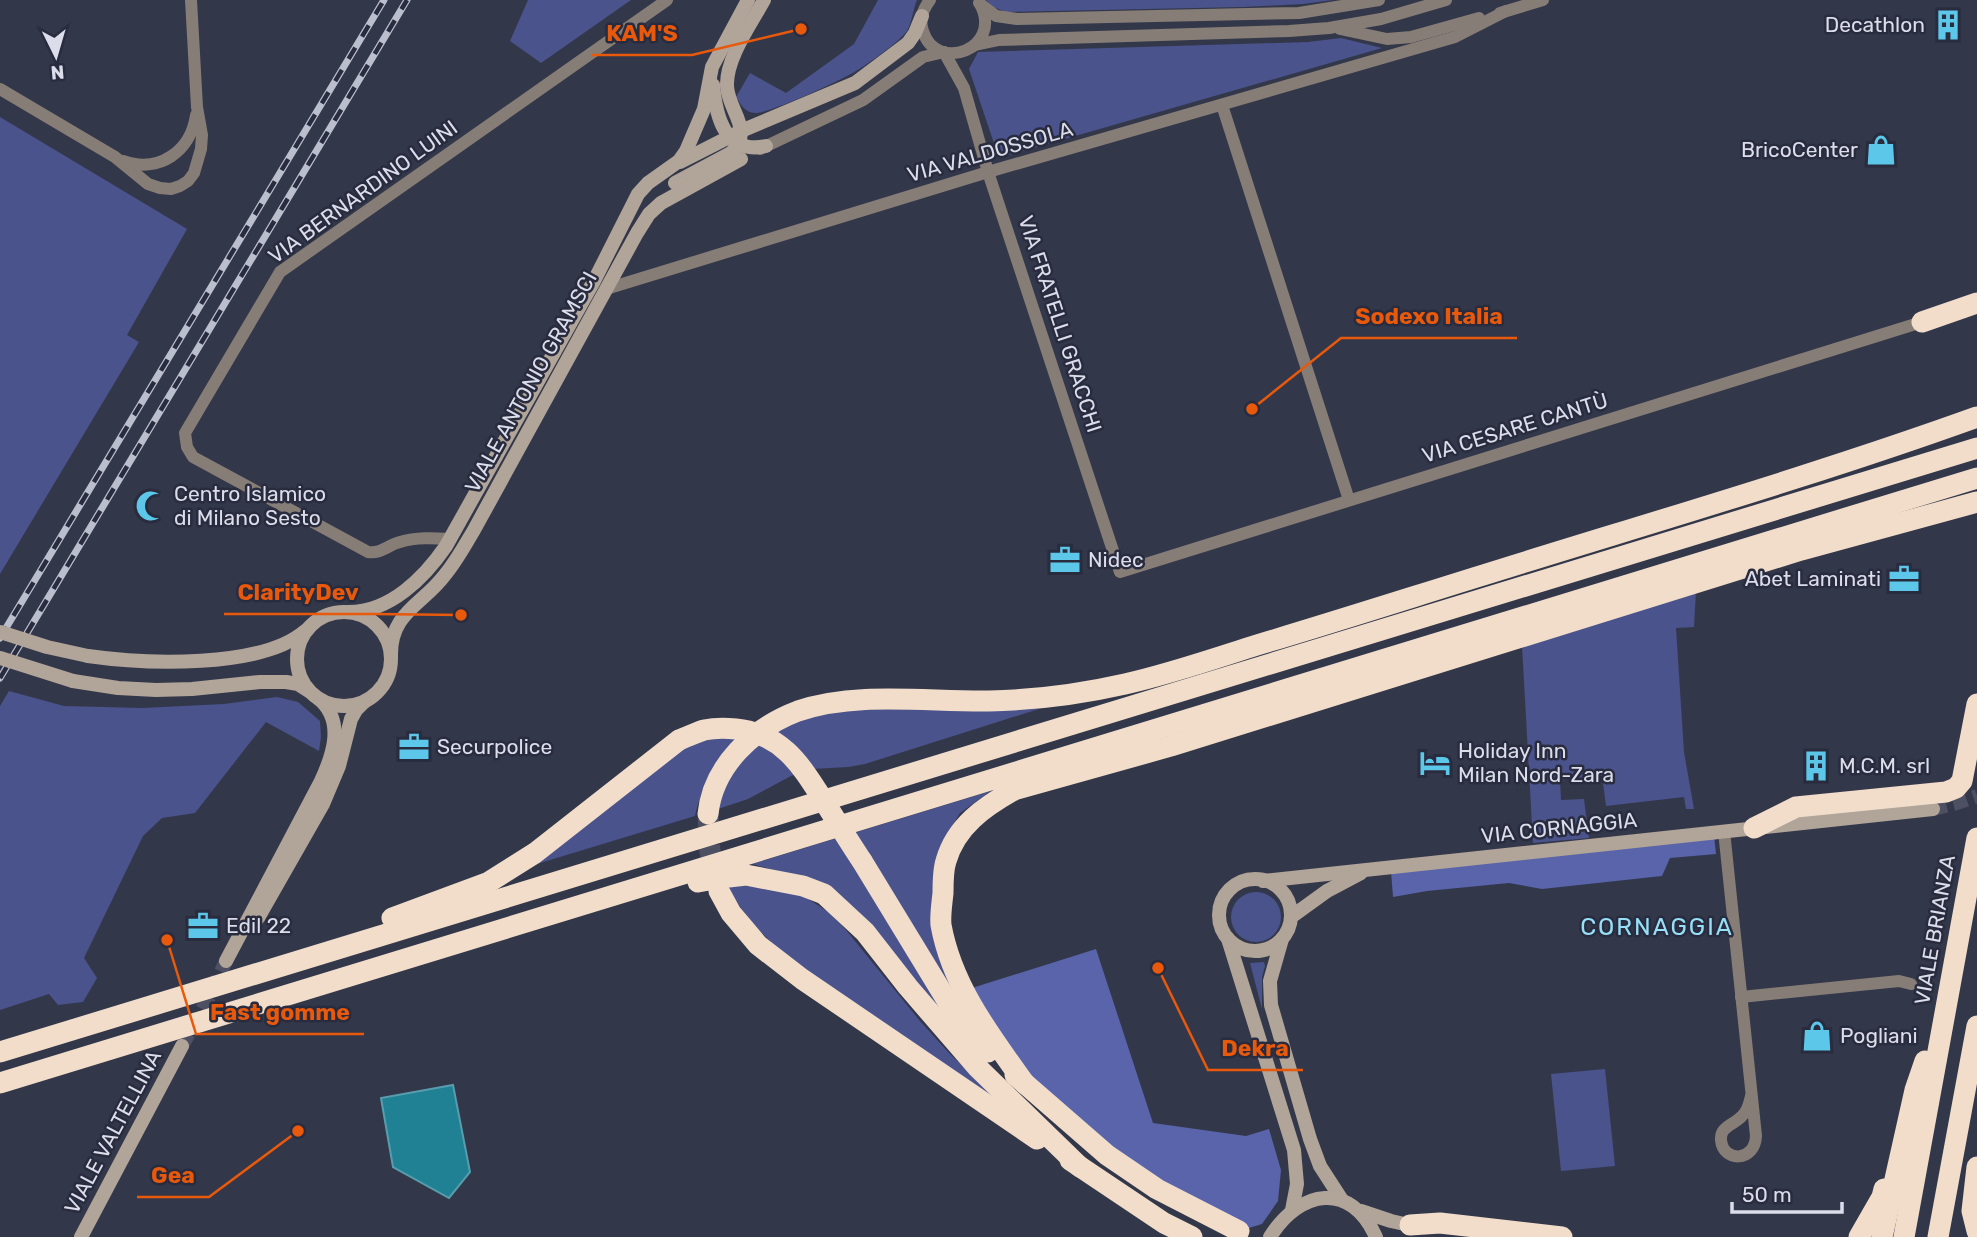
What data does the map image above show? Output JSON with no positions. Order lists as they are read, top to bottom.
{
  "streets": {
    "highway": ["VIALE BRIANZA"],
    "main road": ["VIALE ANTONIO GRAMSCI", "VIA CORNAGGIA", "VIALE VALTELLINA"],
    "street": [
      "VIA VALDOSSOLA",
      "VIA BERNARDINO LUINI",
      "VIA FRATELLI GRACCHI",
      "VIA CESARE CANTÙ"
    ]
  },
  "crossings": [
    ["VIA VALDOSSOLA", "VIA FRATELLI GRACCHI"],
    ["VIA VALDOSSOLA", "VIALE ANTONIO GRAMSCI"],
    ["VIA BERNARDINO LUINI", "VIALE ANTONIO GRAMSCI"],
    ["VIA FRATELLI GRACCHI", "VIA CESARE CANTÙ"]
  ],
  "districts": ["CORNAGGIA"],
  "places": {
    "building": ["Decathlon", "M.C.M. srl"],
    "other": [
      "KAM'S",
      "Sodexo Italia",
      "ClarityDev",
      "Fast gomme",
      "Dekra",
      "Gea"
    ],
    "shop": ["BricoCenter", "Pogliani"],
    "mosque": ["Centro Islamico di Milano Sesto"],
    "office": [
      "Nidec",
      "Abet Laminati",
      "Securpolice",
      "Edil 22"
    ],
    "hotel": ["Holiday Inn Milan Nord-Zara"]
  },
  "scale_bar": "50 m",
  "north": "bottom"
}
